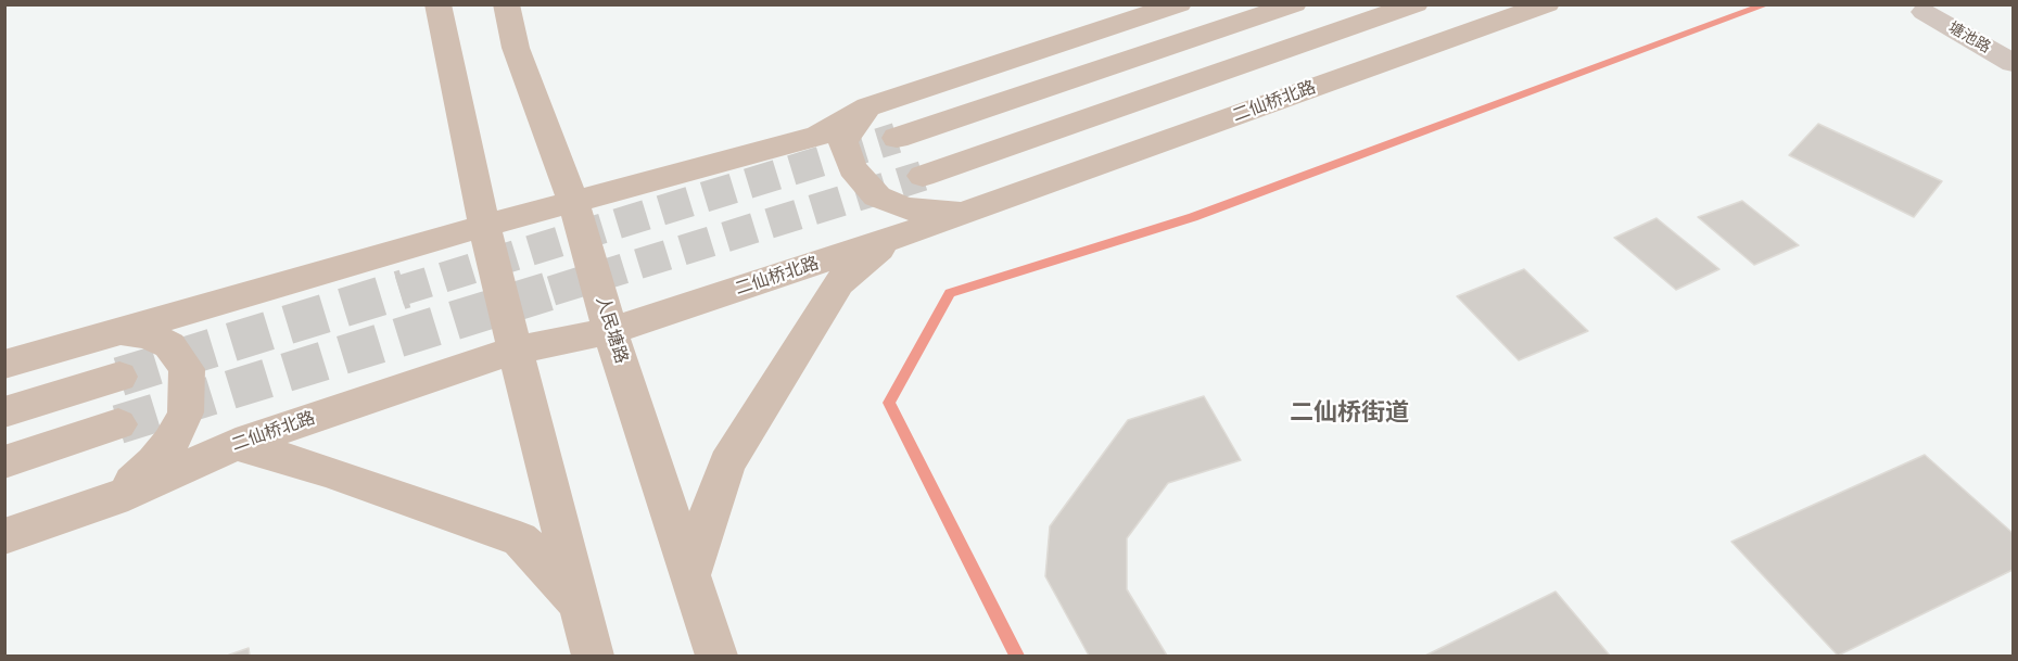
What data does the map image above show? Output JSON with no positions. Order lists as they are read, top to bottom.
{
  "streets": {
    "main road": ["二仙桥北路", "人民塘路"],
    "street": ["塘池路"]
  },
  "crossings": [
    ["二仙桥北路", "人民塘路"]
  ],
  "districts": ["二仙桥街道"]
}
